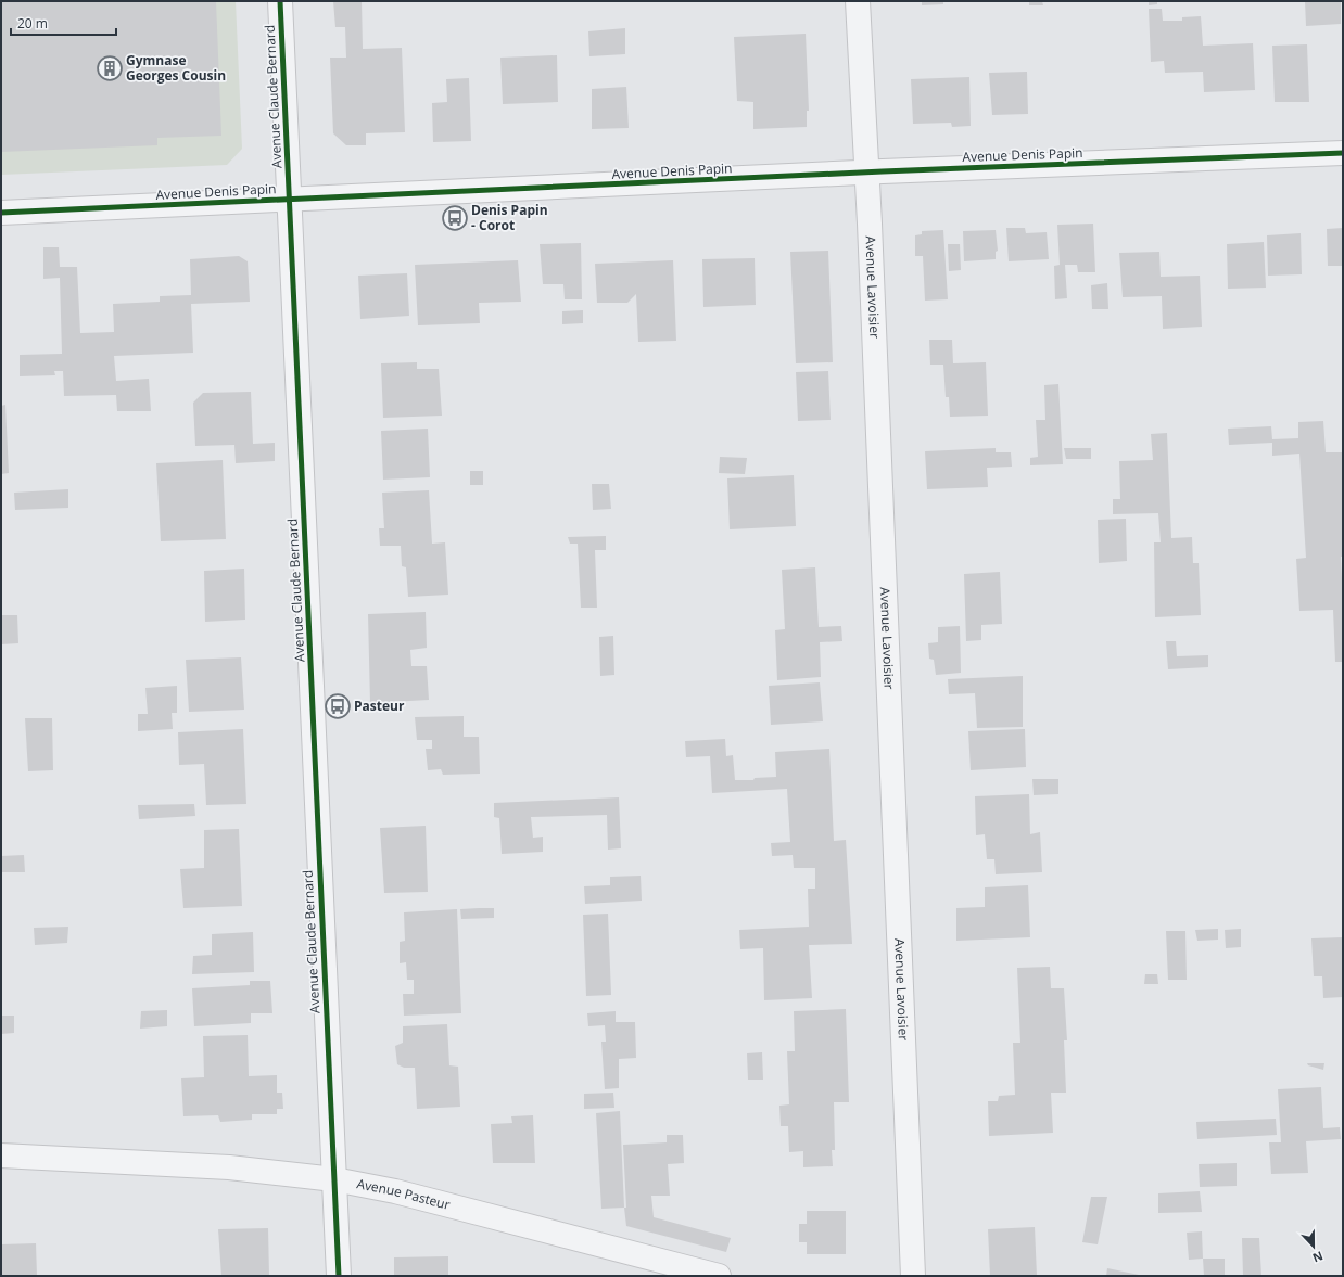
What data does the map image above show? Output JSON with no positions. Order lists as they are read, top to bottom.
{
  "streets": {
    "street": [
      "Avenue Claude Bernard",
      "Avenue Denis Papin",
      "Avenue Lavoisier",
      "Avenue Pasteur"
    ]
  },
  "crossings": [
    ["Avenue Claude Bernard", "Avenue Denis Papin"],
    ["Avenue Claude Bernard", "Avenue Pasteur"],
    ["Avenue Denis Papin", "Avenue Lavoisier"]
  ],
  "places": {
    "building": ["Gymnase Georges Cousin"],
    "bus stop": ["Denis Papin - Corot", "Pasteur"]
  },
  "scale_bar": "20 m",
  "north": "bottom"
}
